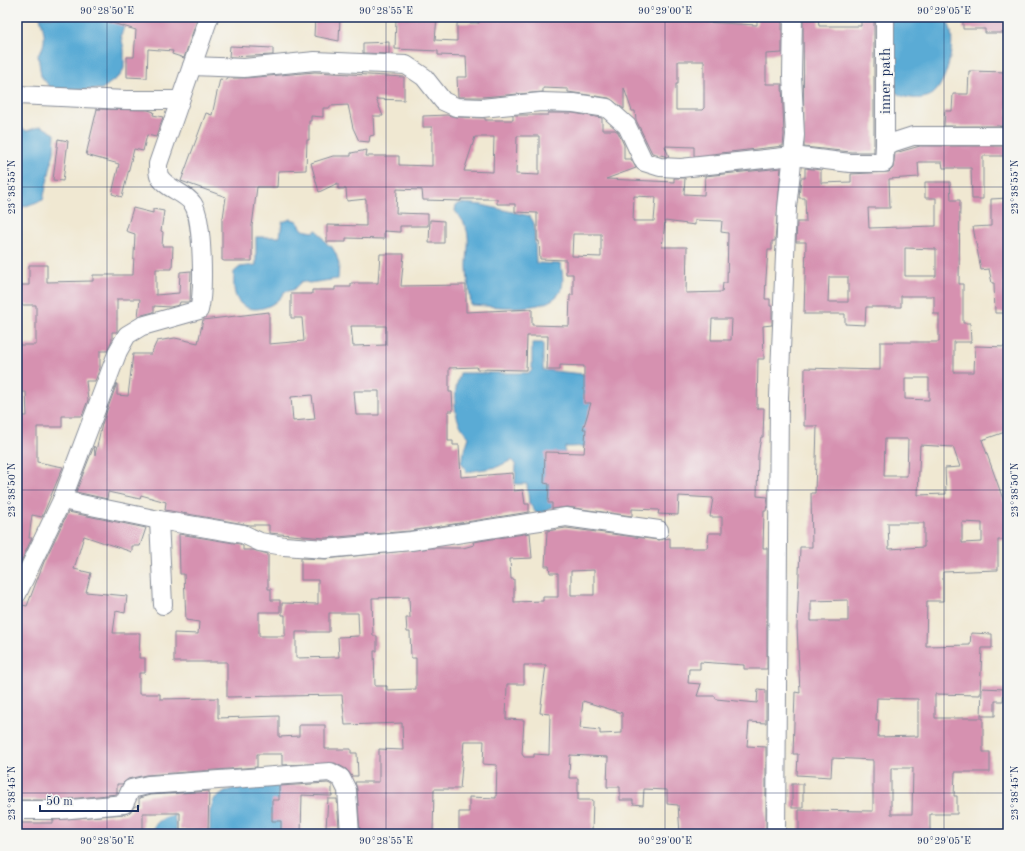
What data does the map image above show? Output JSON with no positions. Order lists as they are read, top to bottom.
{
  "streets": {
    "street": ["inner path"]
  },
  "scale_bar": "50 m",
  "coordinates": [
    "90°28'50\"E",
    "90°28'55\"E",
    "90°29'00\"E",
    "90°29'05\"E",
    "23°38'55\"N",
    "23°38'50\"N",
    "23°38'45\"N"
  ]
}
